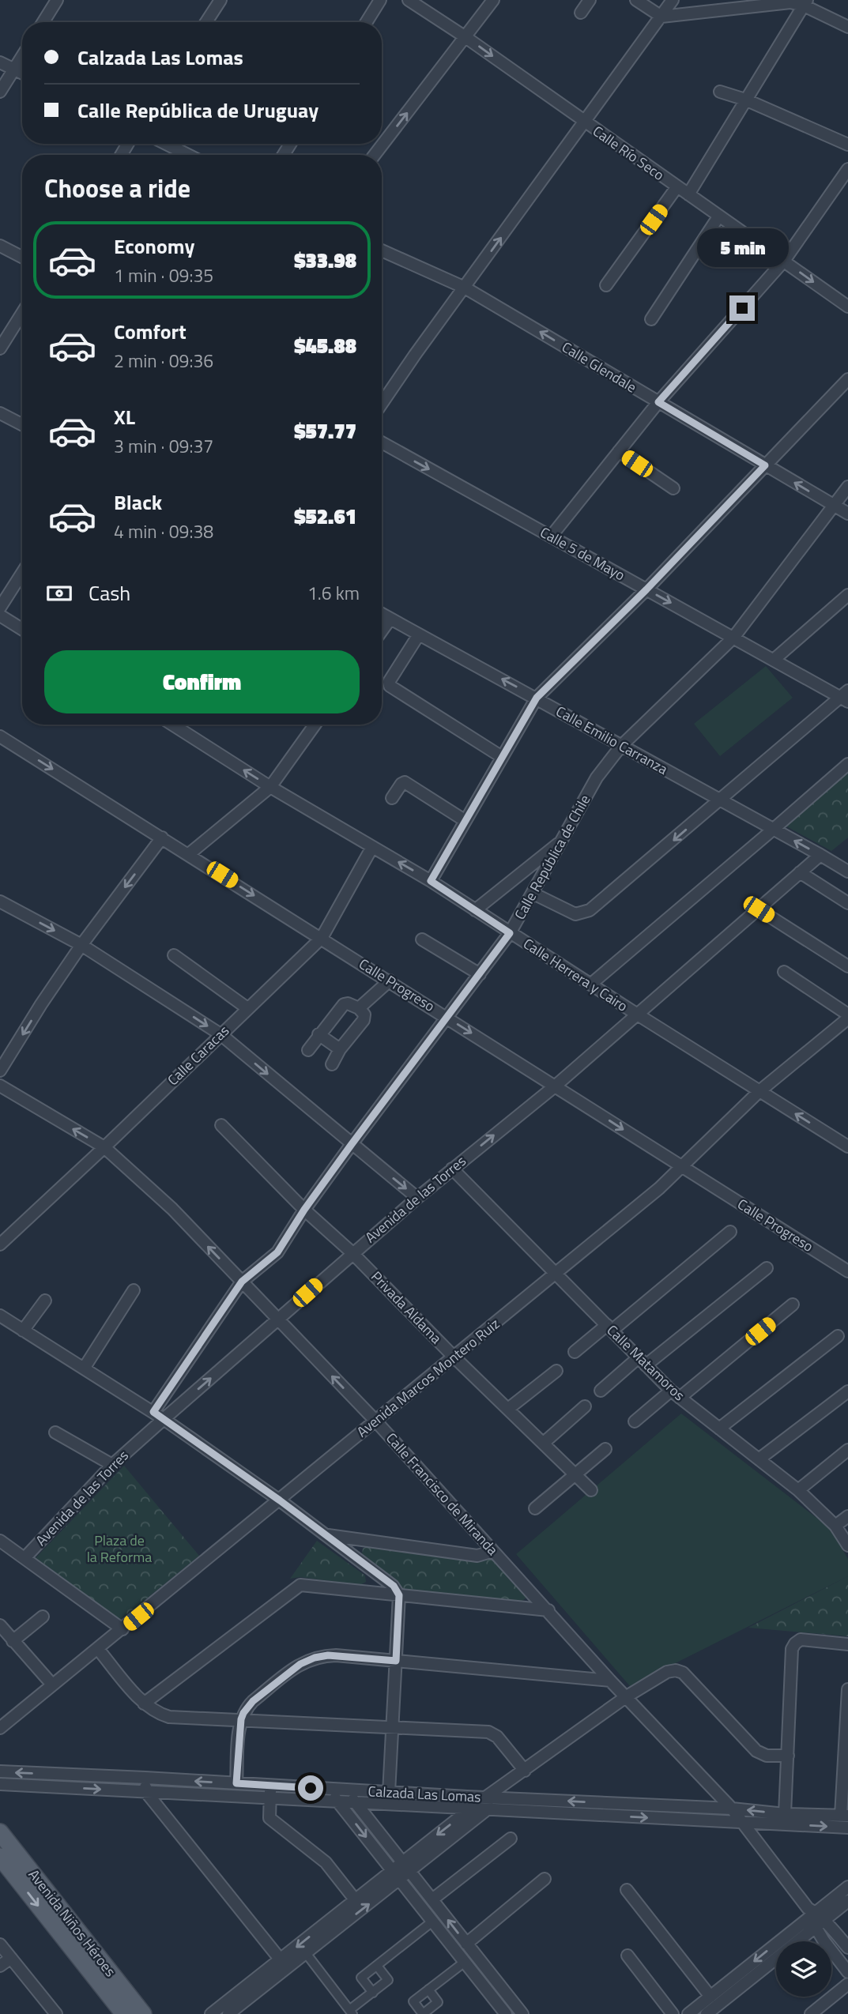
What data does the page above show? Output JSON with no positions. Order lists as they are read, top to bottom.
{
  "streets": {
    "main road": ["Avenida Niños Héroes"],
    "street": [
      "Calle Río Seco",
      "Calle Glendale",
      "Calle 5 de Mayo",
      "Calle Emilio Carranza",
      "Calle República de Chile",
      "Calle Herrera y Cairo",
      "Calle Progreso",
      "Calle Caracas",
      "Avenida de las Torres",
      "Privada Aldama",
      "Calle Matamoros",
      "Avenida Marcos Montero Ruiz",
      "Calle Francisco de Miranda",
      "Calzada Las Lomas"
    ]
  },
  "crossings": [
    ["Calle Glendale", "Calle República de Chile"],
    ["Calle 5 de Mayo", "Calle República de Chile"],
    ["Calle Emilio Carranza", "Calle República de Chile"],
    ["Calle Emilio Carranza", "Avenida de las Torres"],
    ["Calle República de Chile", "Calle Herrera y Cairo"],
    ["Calle República de Chile", "Calle Progreso"],
    ["Calle República de Chile", "Privada Aldama"],
    ["Calle República de Chile", "Calle Francisco de Miranda"],
    ["Calle Herrera y Cairo", "Calle Caracas"],
    ["Calle Herrera y Cairo", "Avenida de las Torres"],
    ["Calle Herrera y Cairo", "Avenida Marcos Montero Ruiz"],
    ["Calle Progreso", "Calle Caracas"],
    ["Calle Progreso", "Avenida de las Torres"],
    ["Calle Progreso", "Avenida Marcos Montero Ruiz"],
    ["Calle Caracas", "Calle Francisco de Miranda"],
    ["Avenida de las Torres", "Privada Aldama"],
    ["Avenida de las Torres", "Calle Matamoros"],
    ["Avenida de las Torres", "Calle Francisco de Miranda"],
    ["Privada Aldama", "Avenida Marcos Montero Ruiz"],
    ["Calle Matamoros", "Avenida Marcos Montero Ruiz"],
    ["Avenida Marcos Montero Ruiz", "Calle Francisco de Miranda"],
    ["Calle Francisco de Miranda", "Calzada Las Lomas"]
  ],
  "one_way": [
    "Calle Río Seco",
    "Calle Glendale",
    "Calle 5 de Mayo",
    "Calle Emilio Carranza",
    "Calle Herrera y Cairo",
    "Calle Progreso",
    "Calle Francisco de Miranda"
  ],
  "parks": ["Plaza de la Reforma"],
  "page": {
    "banner": ["Calzada Las Lomas", "Calle República de Uruguay"],
    "heading": "Choose a ride",
    "list": [
      {
        "name": "Economy",
        "note": "1 min · 09:35",
        "value": "$33.98"
      },
      {
        "name": "Comfort",
        "note": "2 min · 09:36",
        "value": "$45.88"
      },
      {
        "name": "XL",
        "note": "3 min · 09:37",
        "value": "$57.77"
      },
      {
        "name": "Black",
        "note": "4 min · 09:38",
        "value": "$52.61"
      }
    ],
    "bubble": "5 min",
    "pay": ["Cash", "1.6 km"],
    "buttons": "Confirm"
  }
}
